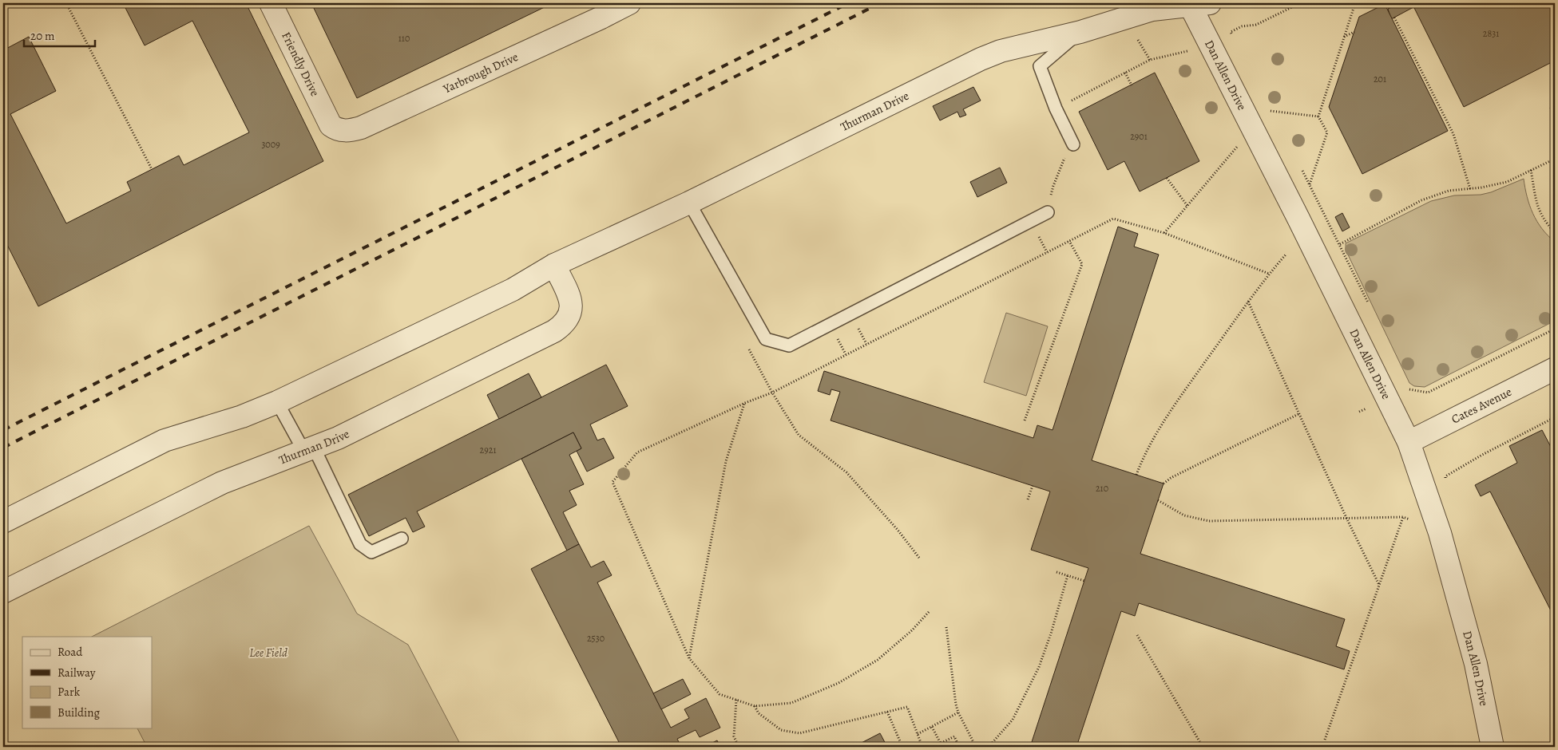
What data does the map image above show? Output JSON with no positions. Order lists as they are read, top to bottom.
{
  "streets": {
    "street": [
      "Friendly Drive",
      "Yarbrough Drive",
      "Dan Allen Drive",
      "Thurman Drive",
      "Cates Avenue"
    ]
  },
  "crossings": [
    ["Friendly Drive", "Yarbrough Drive"],
    ["Dan Allen Drive", "Thurman Drive"],
    ["Dan Allen Drive", "Cates Avenue"]
  ],
  "parks": ["Lee Field"],
  "house_numbers": [
    "2831",
    "110",
    "201",
    "2901",
    "3009",
    "2921",
    "210",
    "2530"
  ],
  "legend": [
    "Road",
    "Railway",
    "Park",
    "Building"
  ],
  "scale_bar": "20 m"
}
